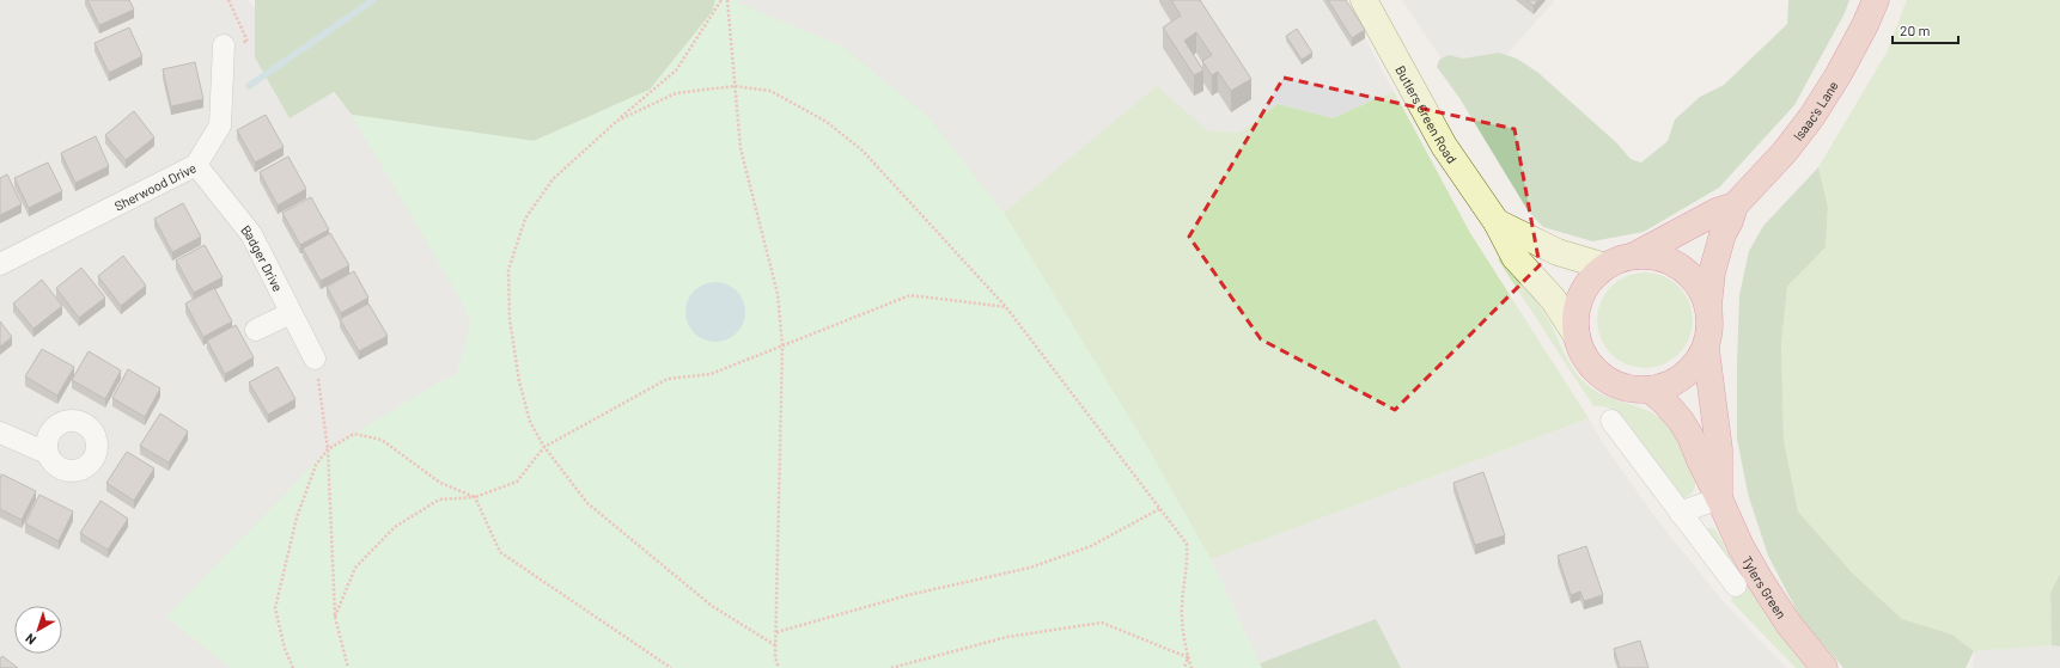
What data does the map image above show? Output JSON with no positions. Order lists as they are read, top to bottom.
{
  "streets": {
    "highway": ["Isaac's Lane", "Tylers Green"],
    "main road": ["Butlers Green Road"],
    "street": ["Sherwood Drive", "Badger Drive"]
  },
  "crossings": [
    ["Isaac's Lane", "Butlers Green Road"],
    ["Isaac's Lane", "Tylers Green"],
    ["Butlers Green Road", "Tylers Green"],
    ["Sherwood Drive", "Badger Drive"]
  ],
  "scale_bar": "20 m",
  "north": "bottom left"
}
